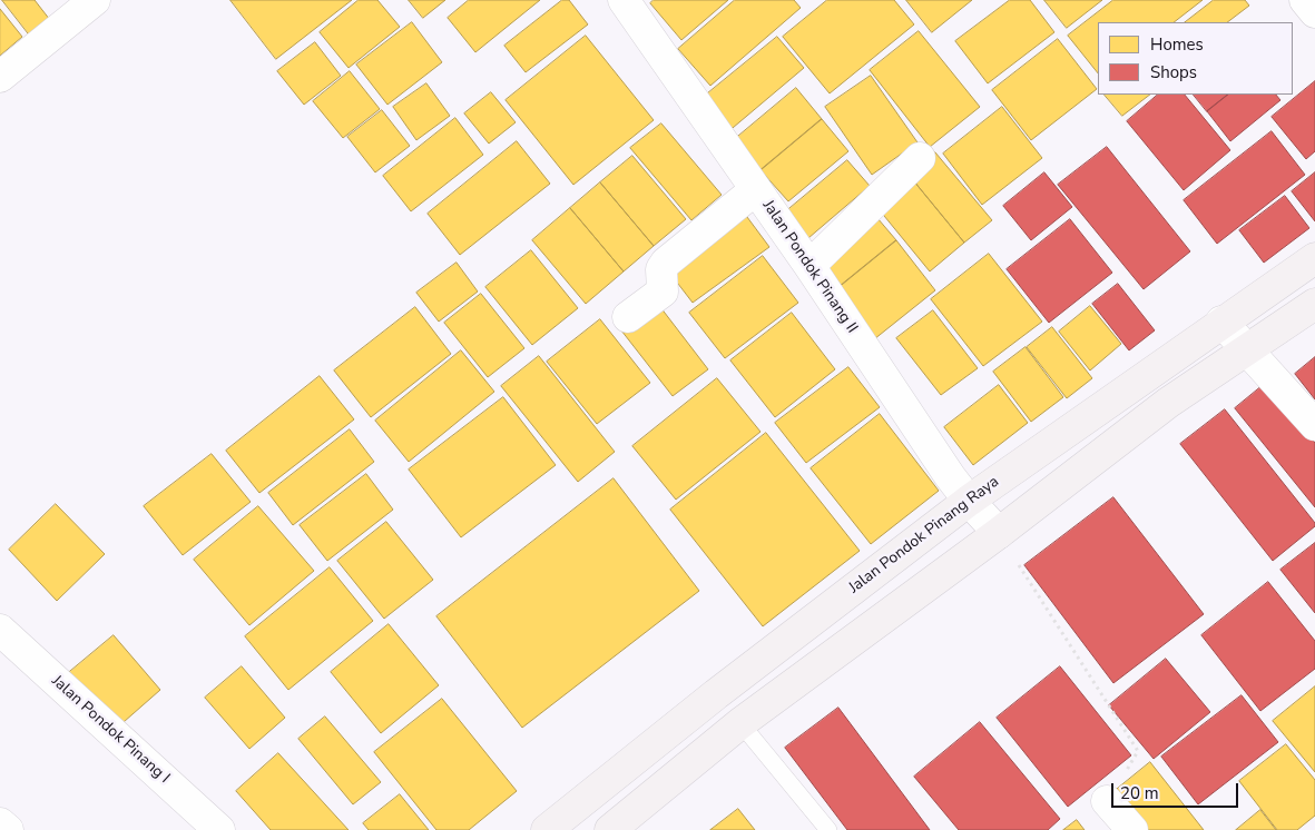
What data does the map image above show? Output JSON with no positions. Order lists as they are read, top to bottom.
{
  "streets": {
    "main road": ["Jalan Pondok Pinang Raya"],
    "street": ["Jalan Pondok Pinang II", "Jalan Pondok Pinang I"]
  },
  "crossings": [
    ["Jalan Pondok Pinang II", "Jalan Pondok Pinang Raya"]
  ],
  "legend": ["Homes", "Shops"],
  "scale_bar": "20 m"
}
